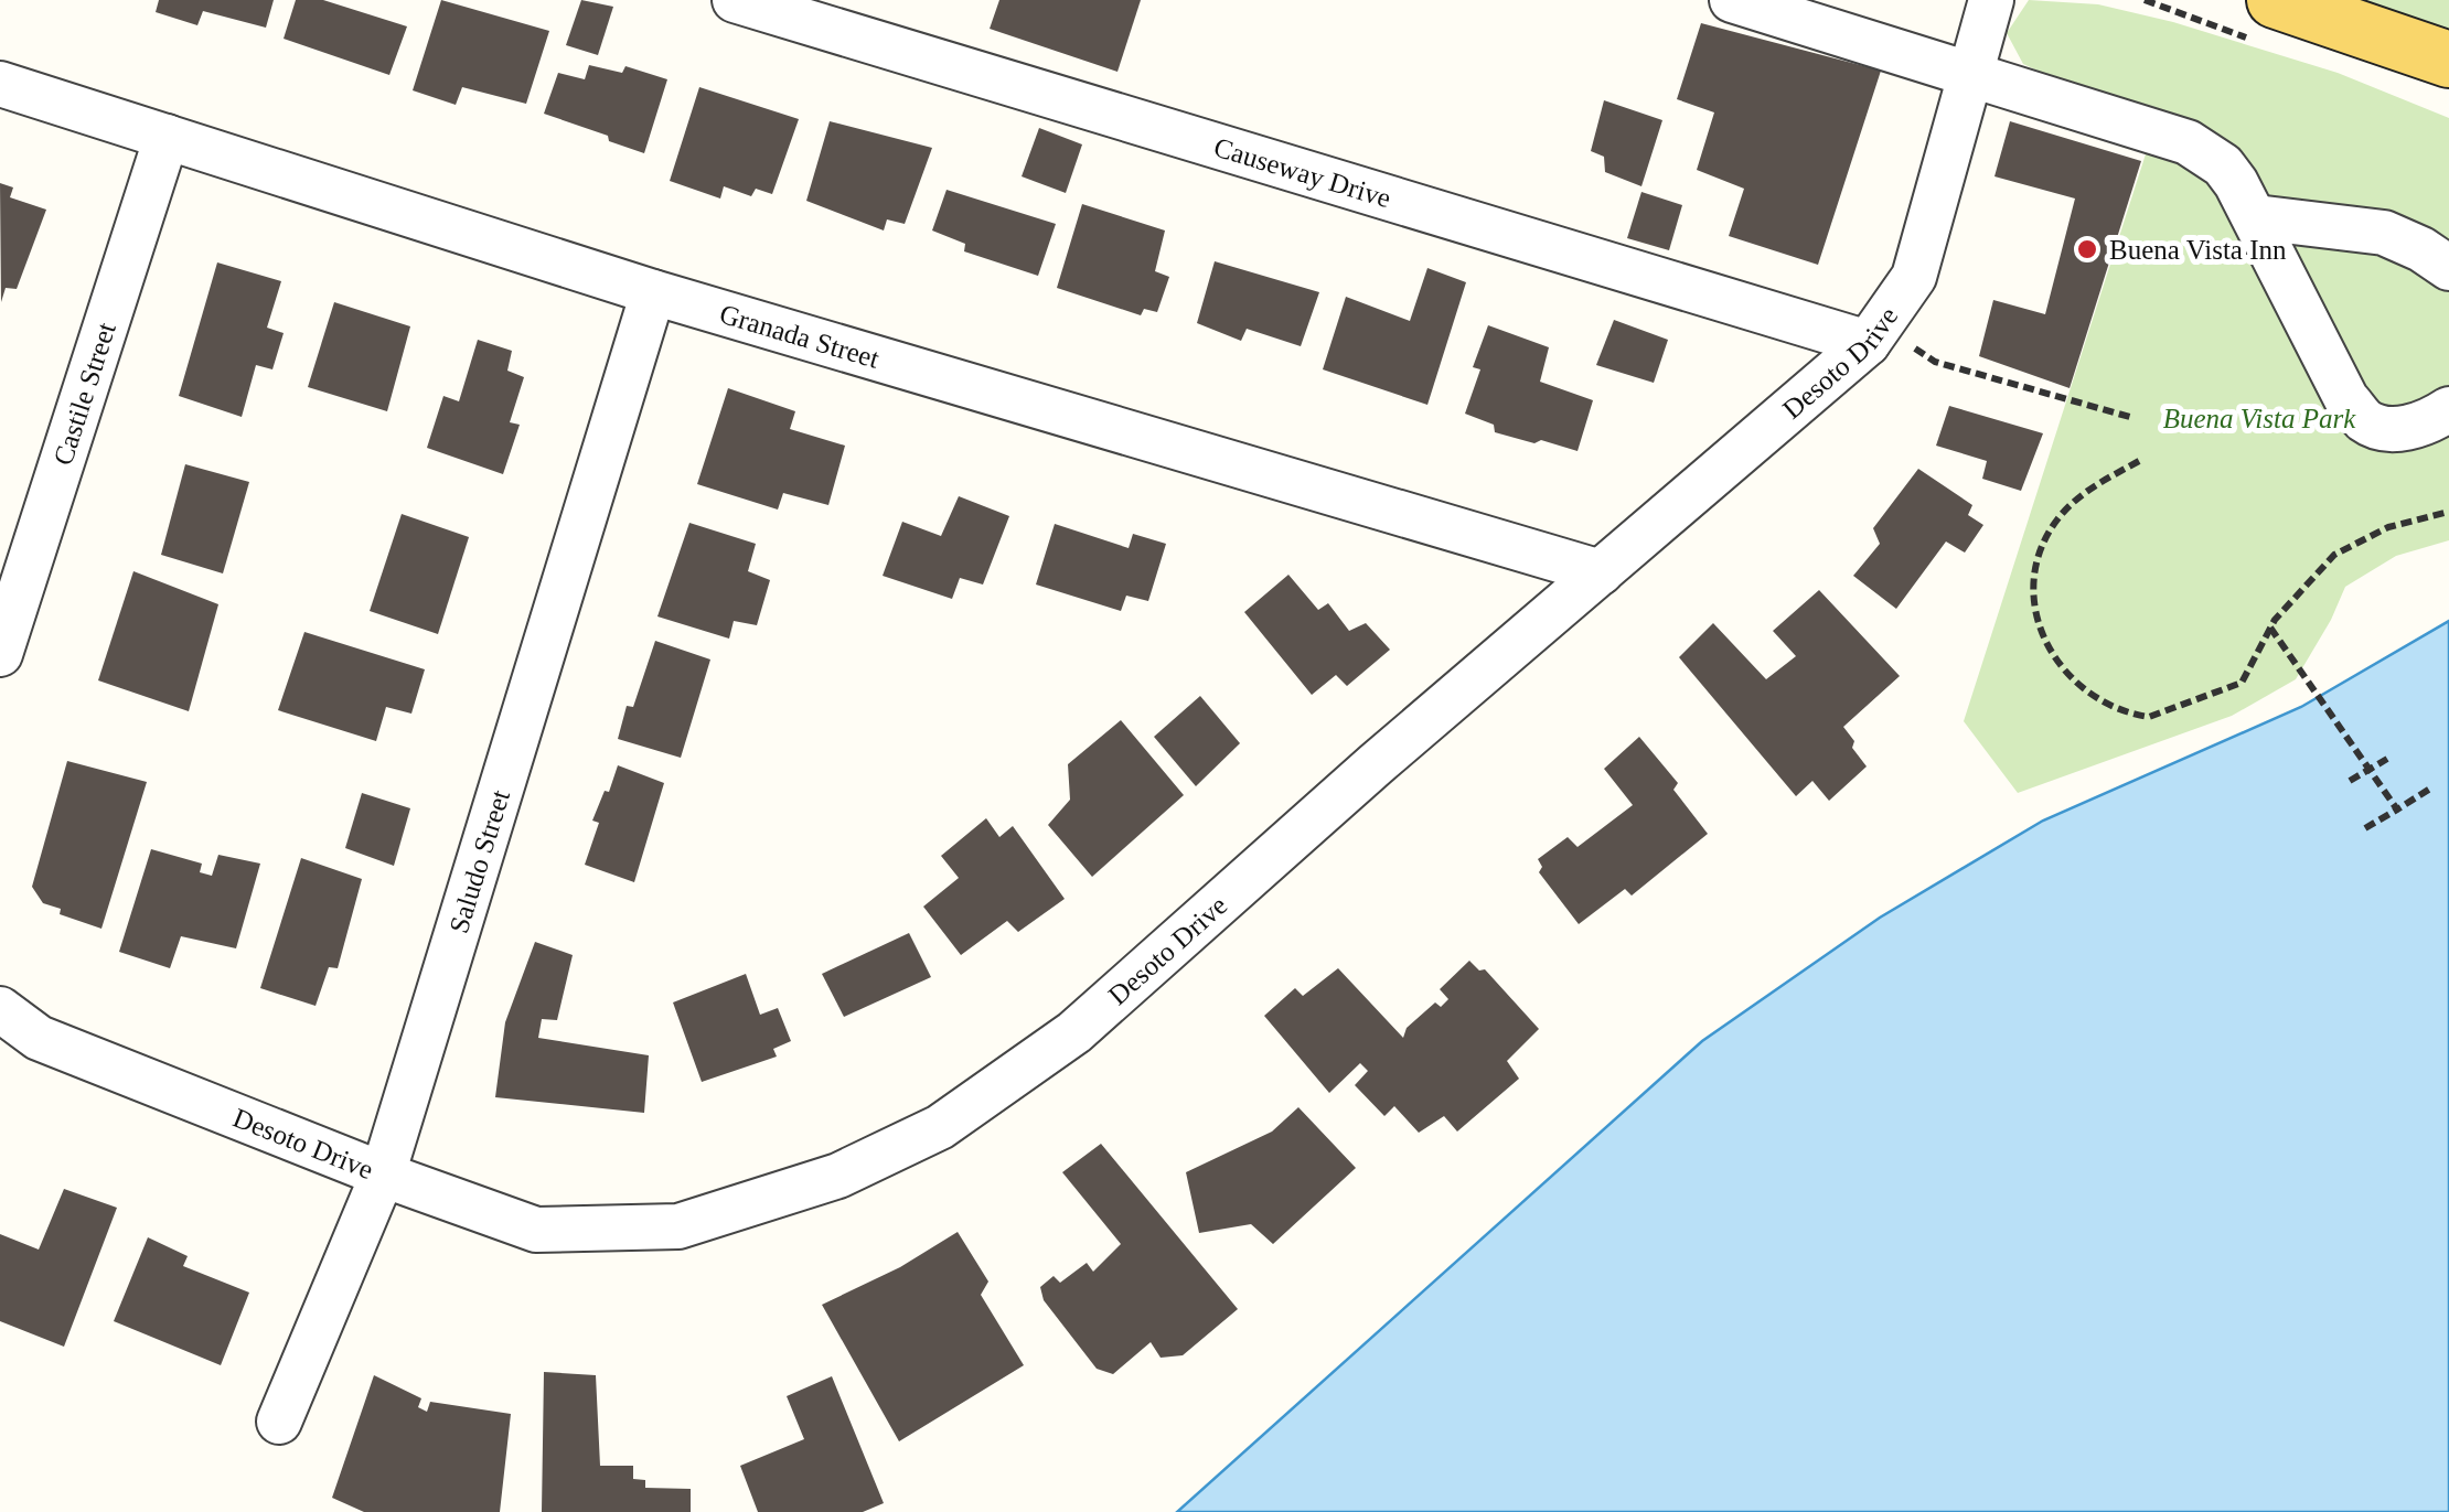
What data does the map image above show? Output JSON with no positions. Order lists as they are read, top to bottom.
{
  "streets": {
    "street": [
      "Causeway Drive",
      "Granada Street",
      "Desoto Drive",
      "Castile Street",
      "Saludo Street"
    ]
  },
  "crossings": [
    ["Causeway Drive", "Desoto Drive"],
    ["Granada Street", "Desoto Drive"],
    ["Granada Street", "Castile Street"],
    ["Granada Street", "Saludo Street"],
    ["Desoto Drive", "Saludo Street"]
  ],
  "parks": ["Buena Vista Park"],
  "places": ["Buena Vista Inn"]
}
